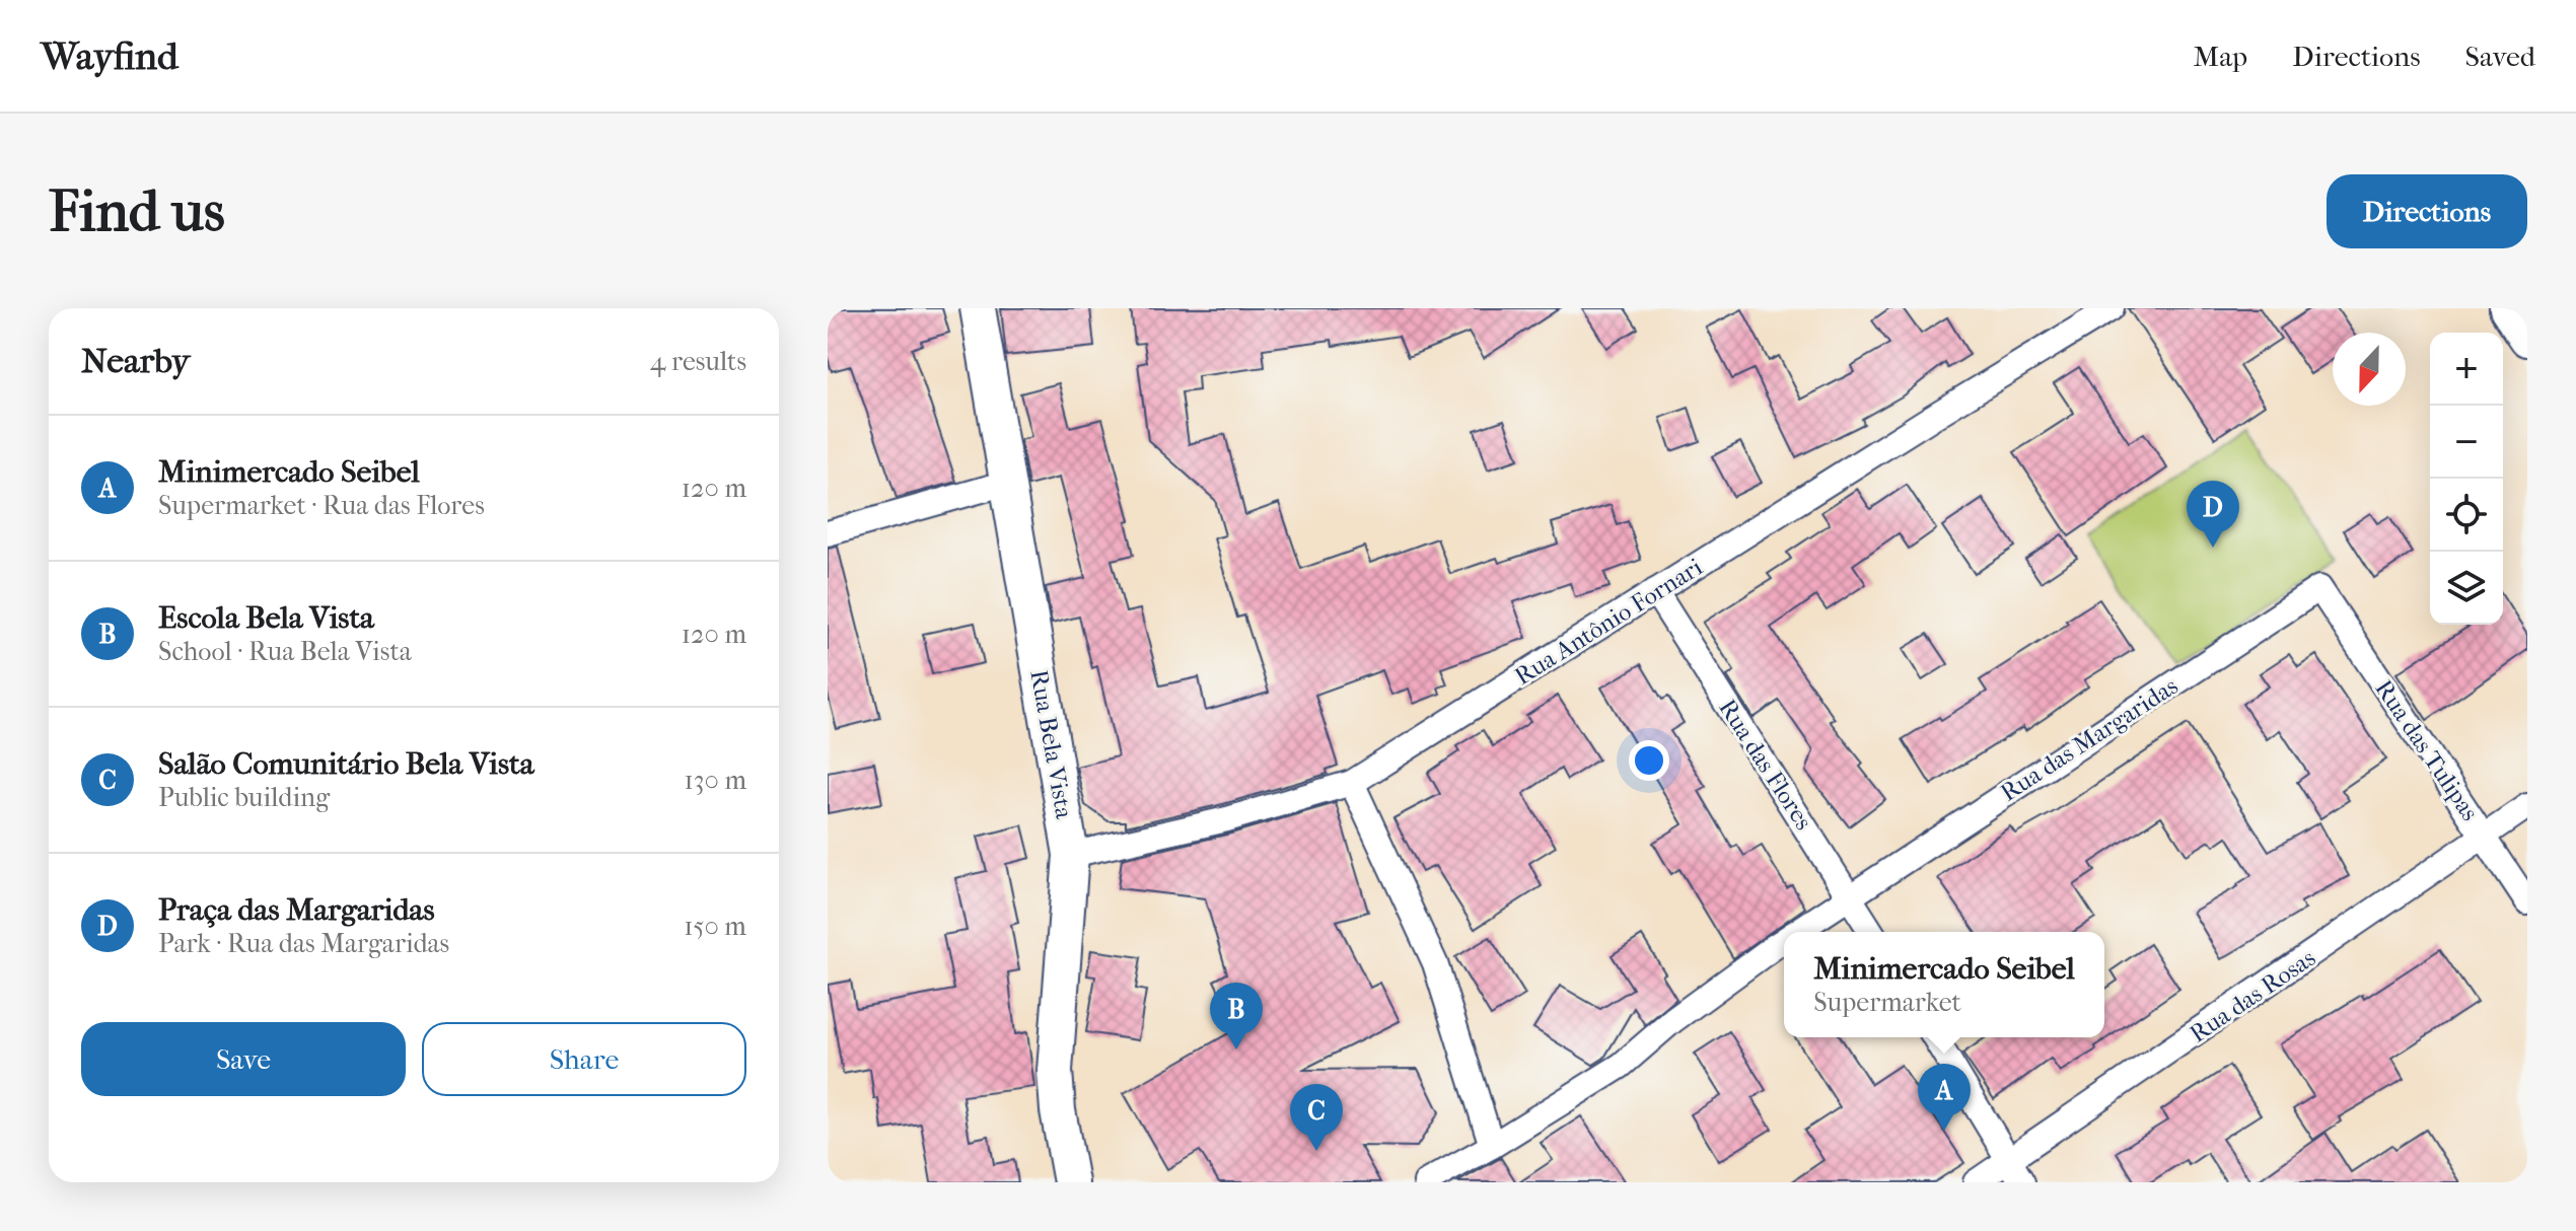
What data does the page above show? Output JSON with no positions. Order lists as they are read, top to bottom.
{
  "streets": {
    "main road": ["Rua Bela Vista"],
    "street": [
      "Rua Antônio Fornari",
      "Rua das Margaridas",
      "Rua das Tulipas",
      "Rua das Flores",
      "Rua das Rosas"
    ]
  },
  "crossings": [
    ["Rua Antônio Fornari", "Rua Bela Vista"],
    ["Rua Antônio Fornari", "Rua das Flores"],
    ["Rua das Margaridas", "Rua das Tulipas"],
    ["Rua das Margaridas", "Rua das Flores"],
    ["Rua das Tulipas", "Rua das Rosas"]
  ],
  "north": "bottom",
  "page": {
    "header": "Wayfind",
    "nav": ["Map", "Directions", "Saved"],
    "buttons": [
      "Directions",
      ["Save", "Share"]
    ],
    "title": "Find us",
    "heading": ["Nearby", "4 results"],
    "map_buttons": ["+", "−"],
    "list": [
      {
        "mark": "A",
        "name": "Minimercado Seibel",
        "note": "Supermarket · Rua das Flores",
        "value": "120 m"
      },
      {
        "mark": "B",
        "name": "Escola Bela Vista",
        "note": "School · Rua Bela Vista",
        "value": "120 m"
      },
      {
        "mark": "C",
        "name": "Salão Comunitário Bela Vista",
        "note": "Public building",
        "value": "130 m"
      },
      {
        "mark": "D",
        "name": "Praça das Margaridas",
        "note": "Park · Rua das Margaridas",
        "value": "150 m"
      }
    ],
    "pins": [
      "D",
      "B",
      "A",
      "C"
    ],
    "popup": ["Minimercado Seibel", "Supermarket"]
  }
}
